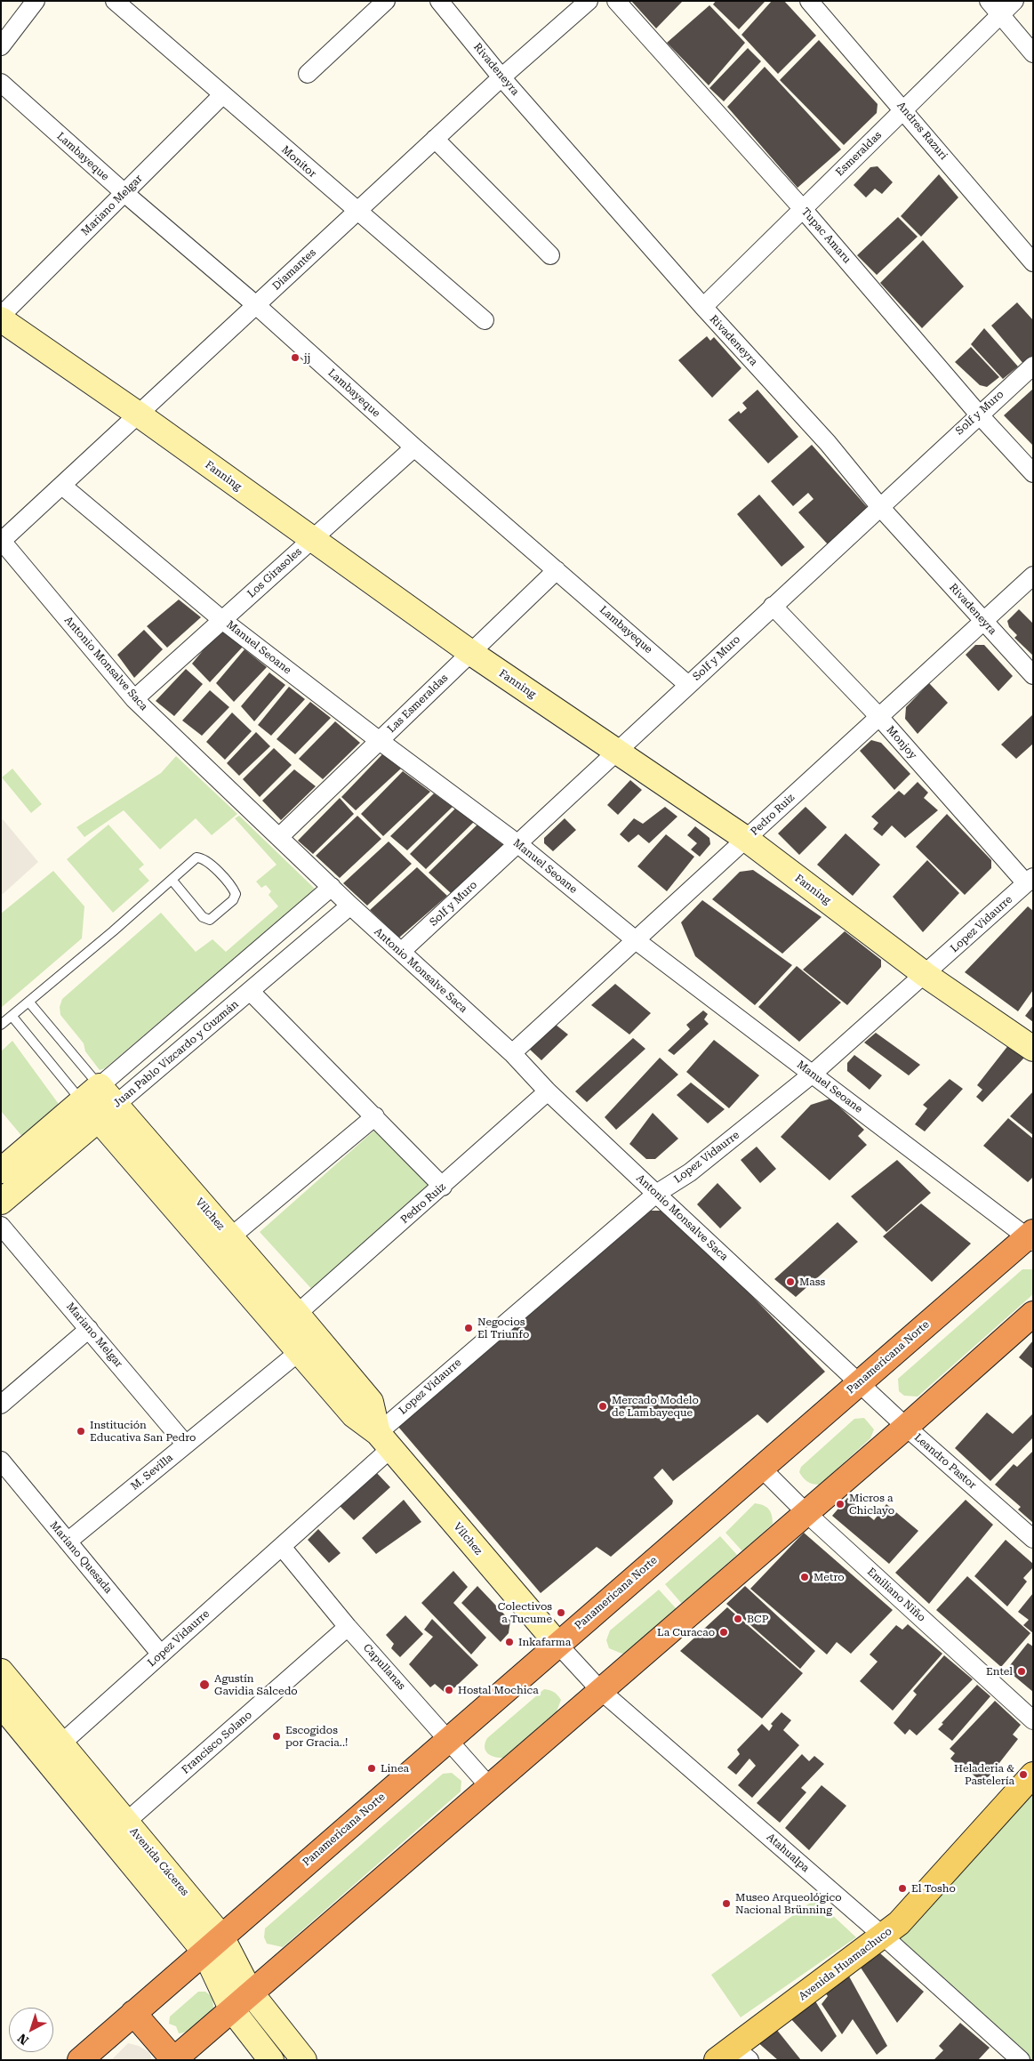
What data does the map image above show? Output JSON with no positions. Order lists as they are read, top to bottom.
{
  "streets": {
    "highway": ["Panamericana Norte"],
    "main road": ["Avenida Huamachuco"],
    "street": [
      "Rivadeneyra",
      "Andres Razuri",
      "Esmeraldas",
      "Lambayeque",
      "Monitor",
      "Mariano Melgar",
      "Tupac Amaru",
      "Diamantes",
      "Solf y Muro",
      "Fanning",
      "Los Girasoles",
      "Manuel Seoane",
      "Antonio Monsalve Saca",
      "Las Esmeraldas",
      "Monjoy",
      "Pedro Ruiz",
      "Lopez Vidaurre",
      "Juan Pablo Vizcardo y Guzmán",
      "Vílchez",
      "Leandro Pastor",
      "M. Sevilla",
      "Mariano Quesada",
      "Emiliano Niño",
      "Capullanas",
      "Francisco Solano",
      "Atahualpa",
      "Avenida Cáceres"
    ]
  },
  "crossings": [
    ["Rivadeneyra", "Esmeraldas"],
    ["Rivadeneyra", "Diamantes"],
    ["Rivadeneyra", "Solf y Muro"],
    ["Rivadeneyra", "Pedro Ruiz"],
    ["Andres Razuri", "Esmeraldas"],
    ["Esmeraldas", "Tupac Amaru"],
    ["Lambayeque", "Mariano Melgar"],
    ["Lambayeque", "Diamantes"],
    ["Lambayeque", "Solf y Muro"],
    ["Lambayeque", "Los Girasoles"],
    ["Lambayeque", "Las Esmeraldas"],
    ["Monitor", "Mariano Melgar"],
    ["Monitor", "Diamantes"],
    ["Mariano Melgar", "Fanning"],
    ["Mariano Melgar", "M. Sevilla"],
    ["Tupac Amaru", "Solf y Muro"],
    ["Diamantes", "Fanning"],
    ["Diamantes", "Manuel Seoane"],
    ["Diamantes", "Antonio Monsalve Saca"],
    ["Solf y Muro", "Fanning"],
    ["Solf y Muro", "Manuel Seoane"],
    ["Solf y Muro", "Antonio Monsalve Saca"],
    ["Solf y Muro", "Monjoy"],
    ["Fanning", "Los Girasoles"],
    ["Fanning", "Las Esmeraldas"],
    ["Fanning", "Pedro Ruiz"],
    ["Fanning", "Lopez Vidaurre"],
    ["Los Girasoles", "Manuel Seoane"],
    ["Los Girasoles", "Antonio Monsalve Saca"],
    ["Manuel Seoane", "Las Esmeraldas"],
    ["Manuel Seoane", "Pedro Ruiz"],
    ["Manuel Seoane", "Lopez Vidaurre"],
    ["Manuel Seoane", "Panamericana Norte"],
    ["Antonio Monsalve Saca", "Las Esmeraldas"],
    ["Antonio Monsalve Saca", "Pedro Ruiz"],
    ["Antonio Monsalve Saca", "Lopez Vidaurre"],
    ["Antonio Monsalve Saca", "Juan Pablo Vizcardo y Guzmán"],
    ["Antonio Monsalve Saca", "Panamericana Norte"],
    ["Antonio Monsalve Saca", "Leandro Pastor"],
    ["Monjoy", "Pedro Ruiz"],
    ["Monjoy", "Lopez Vidaurre"],
    ["Pedro Ruiz", "Vílchez"],
    ["Lopez Vidaurre", "Vílchez"],
    ["Lopez Vidaurre", "Mariano Quesada"],
    ["Lopez Vidaurre", "Capullanas"],
    ["Lopez Vidaurre", "Avenida Cáceres"],
    ["Juan Pablo Vizcardo y Guzmán", "Vílchez"],
    ["Vílchez", "Panamericana Norte"],
    ["Vílchez", "M. Sevilla"],
    ["Vílchez", "Atahualpa"],
    ["Panamericana Norte", "Leandro Pastor"],
    ["Panamericana Norte", "Emiliano Niño"],
    ["Panamericana Norte", "Capullanas"],
    ["Panamericana Norte", "Atahualpa"],
    ["Panamericana Norte", "Avenida Cáceres"],
    ["M. Sevilla", "Mariano Quesada"],
    ["Capullanas", "Francisco Solano"],
    ["Francisco Solano", "Avenida Cáceres"],
    ["Atahualpa", "Avenida Huamachuco"]
  ],
  "places": [
    "jj",
    "Mass",
    "Negocios El Triunfo",
    "Mercado Modelo de Lambayeque",
    "Institución Educativa San Pedro",
    "Micros a Chiclayo",
    "Metro",
    "Colectivos a Tucume",
    "BCP",
    "La Curacao",
    "Inkafarma",
    "Entel",
    "Agustín Gavidia Salcedo",
    "Hostal Mochica",
    "Escogidos por Gracia..!",
    "Linea",
    "Heladeria & Pastelería",
    "El Tosho",
    "Museo Arqueológico Nacional Brünning"
  ],
  "north": "bottom left"
}
